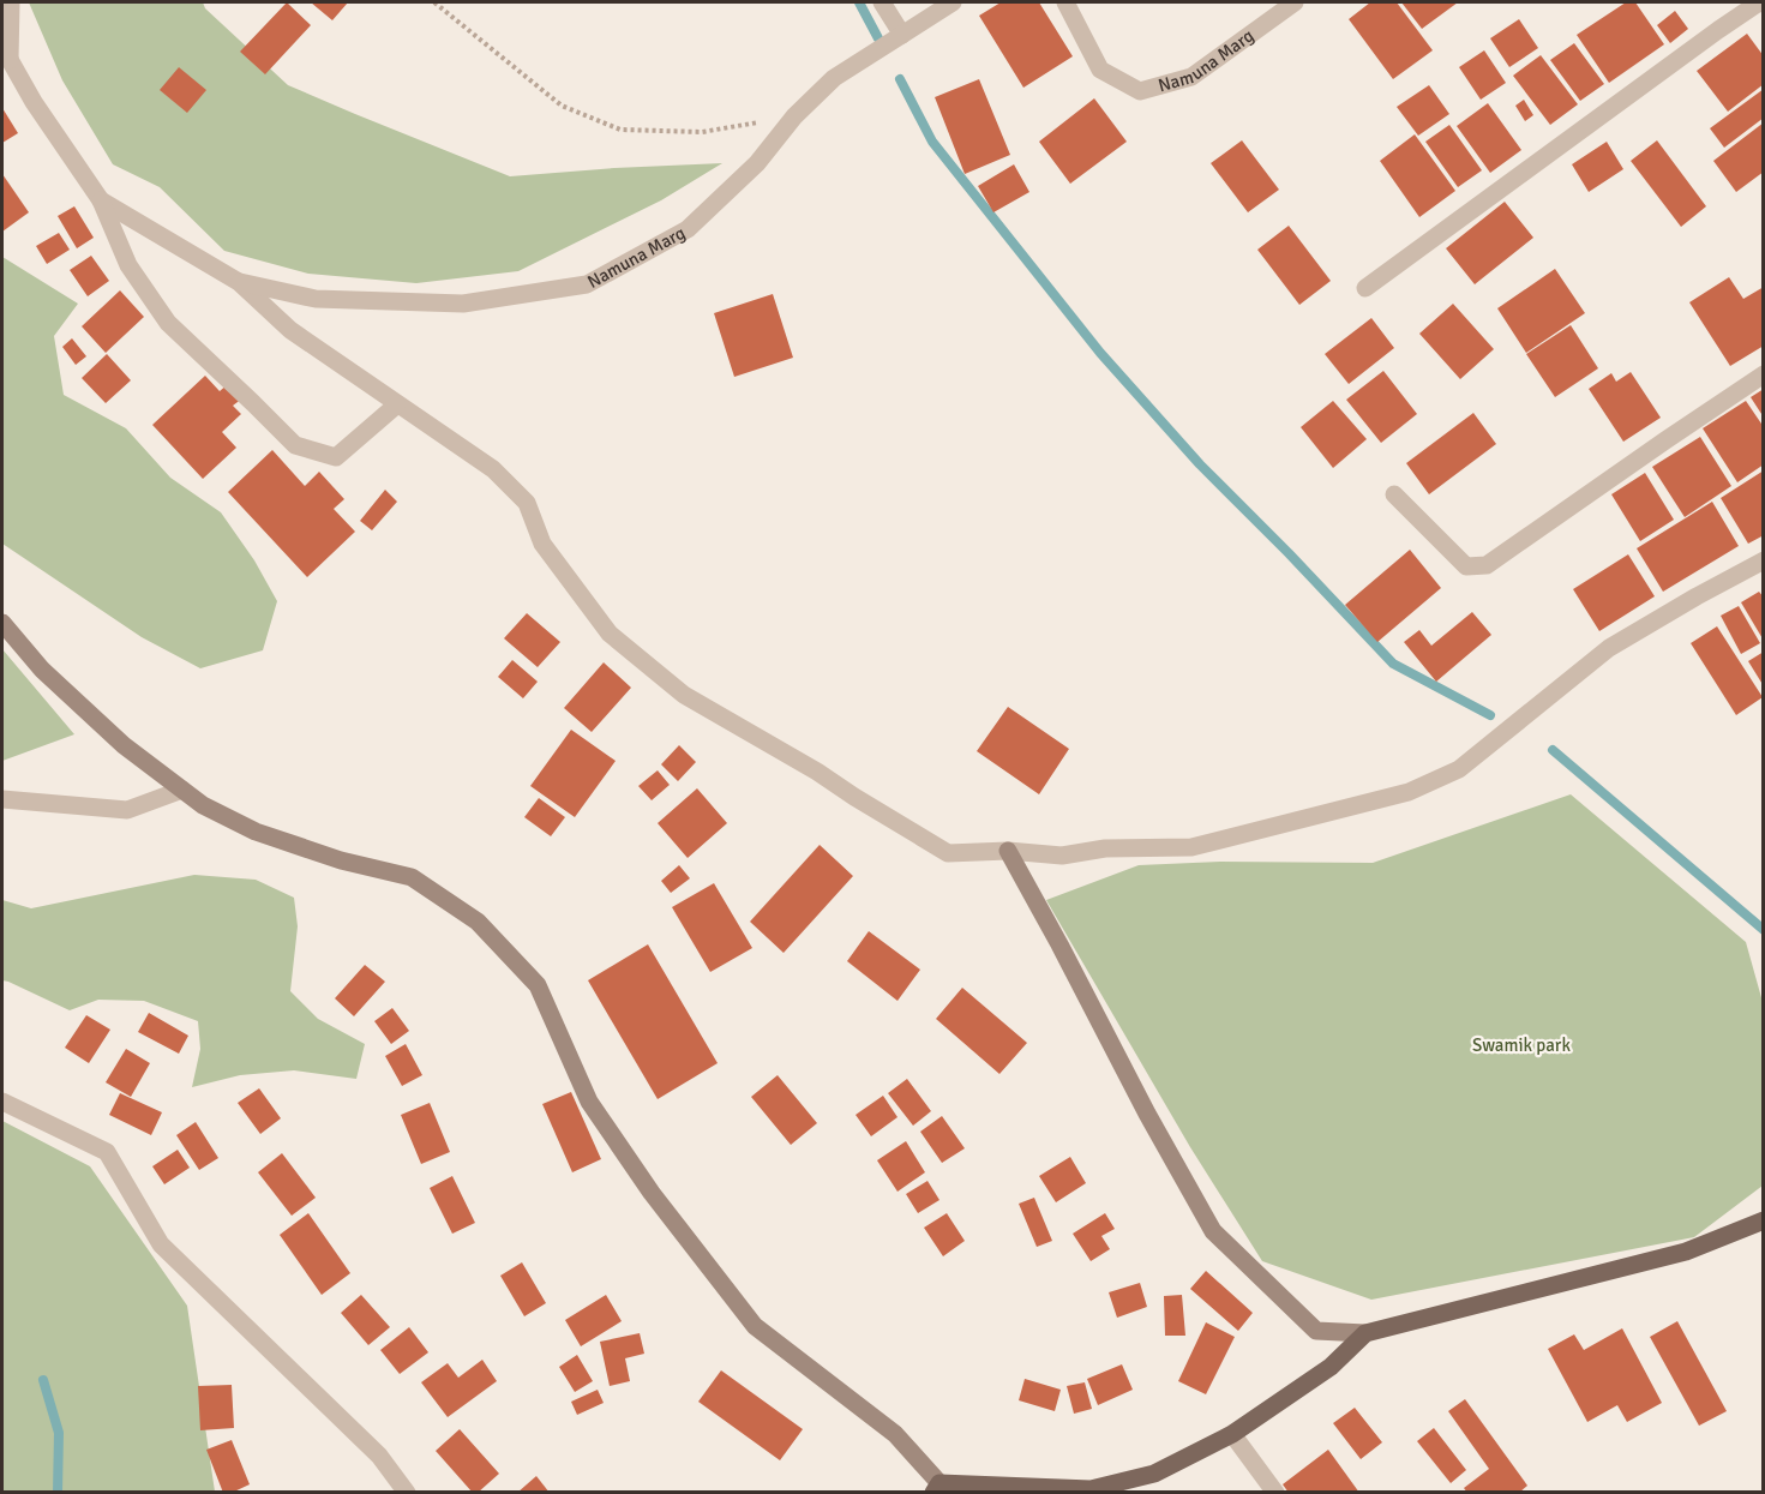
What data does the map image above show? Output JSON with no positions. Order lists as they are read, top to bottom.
{
  "streets": {
    "street": ["Namuna Marg"]
  },
  "parks": ["Swamik park"]
}
